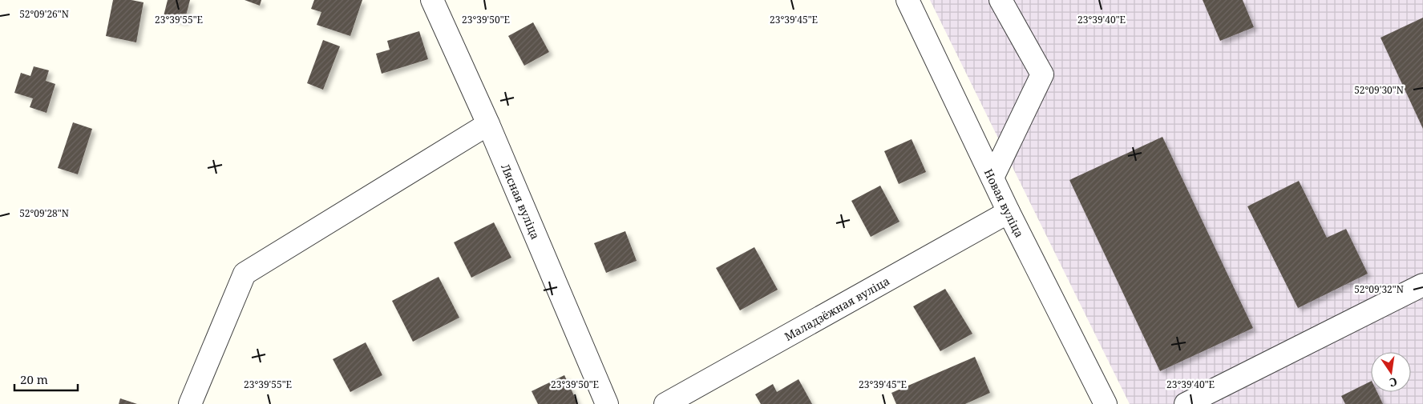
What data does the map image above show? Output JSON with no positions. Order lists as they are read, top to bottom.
{
  "streets": {
    "street": ["Лясная вуліца", "Новая вуліца", "Маладзёжная вуліца"]
  },
  "crossings": [
    ["Новая вуліца", "Маладзёжная вуліца"]
  ],
  "scale_bar": "20 m",
  "north": "bottom",
  "coordinates": [
    "52°09'26\"N",
    "23°39'55\"E",
    "23°39'50\"E",
    "23°39'45\"E",
    "23°39'40\"E",
    "52°09'30\"N",
    "52°09'28\"N",
    "52°09'32\"N"
  ]
}
